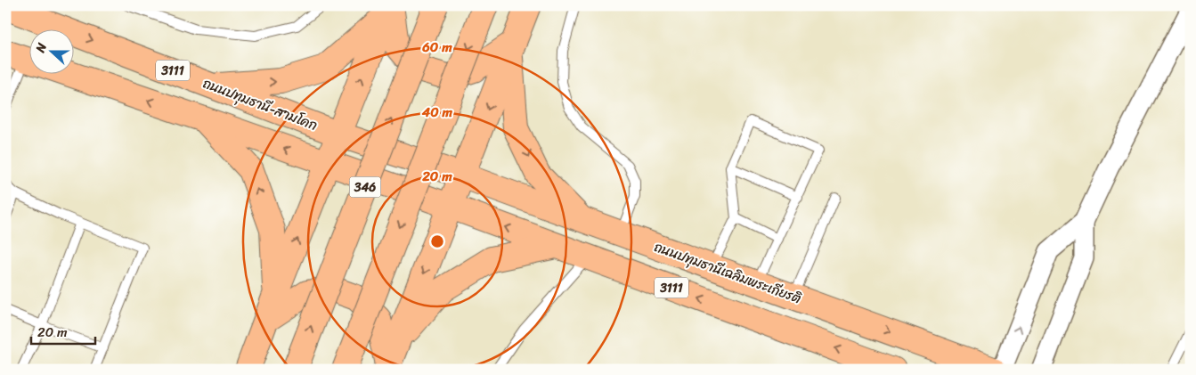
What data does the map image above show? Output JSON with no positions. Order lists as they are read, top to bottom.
{
  "streets": {
    "main road": [
      "3111",
      "ถนนปทุมธานี-สามโคก",
      "346",
      "ถนนปทุมธานีเฉลิมพระเกียรติ"
    ]
  },
  "crossings": [
    ["3111", "ถนนปทุมธานี-สามโคก"],
    ["3111", "ถนนปทุมธานีเฉลิมพระเกียรติ"]
  ],
  "scale_bar": "20 m",
  "north": "left",
  "rings": ["60 m", "40 m", "20 m"]
}
